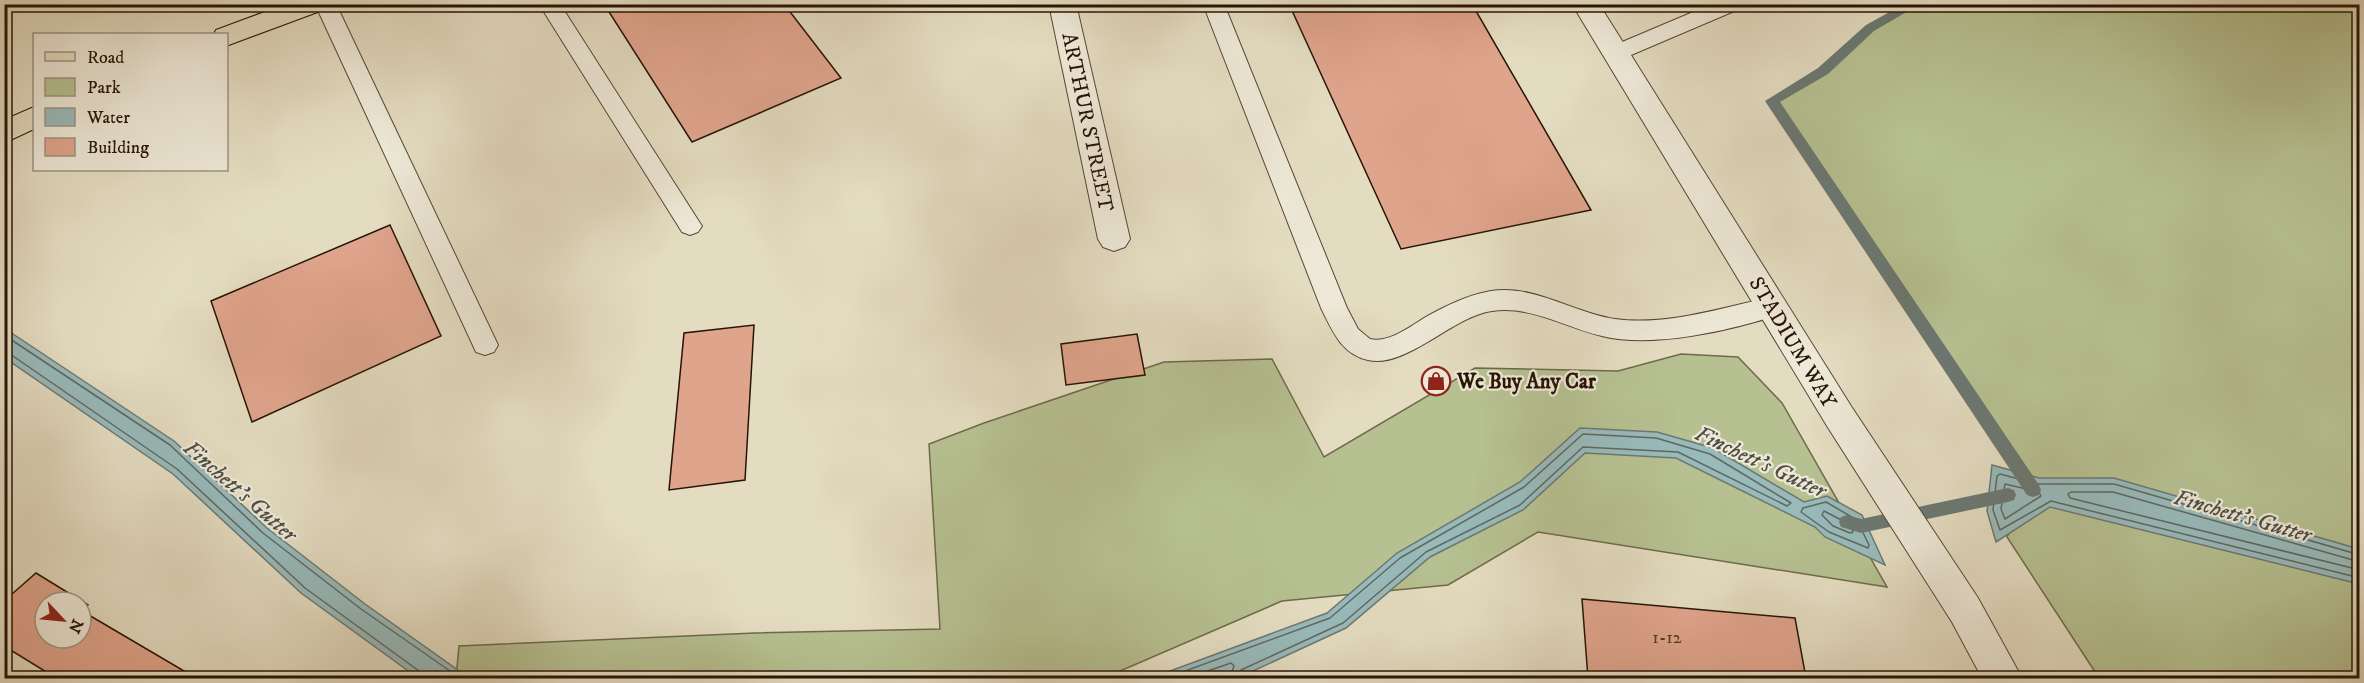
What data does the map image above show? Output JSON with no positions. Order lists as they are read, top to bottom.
{
  "streets": {
    "street": ["ARTHUR STREET", "STADIUM WAY"]
  },
  "water": ["Finchett's Gutter"],
  "places": {
    "shop": ["We Buy Any Car"]
  },
  "house_numbers": ["1-12"],
  "legend": [
    "Road",
    "Park",
    "Water",
    "Building"
  ],
  "north": "bottom right"
}
